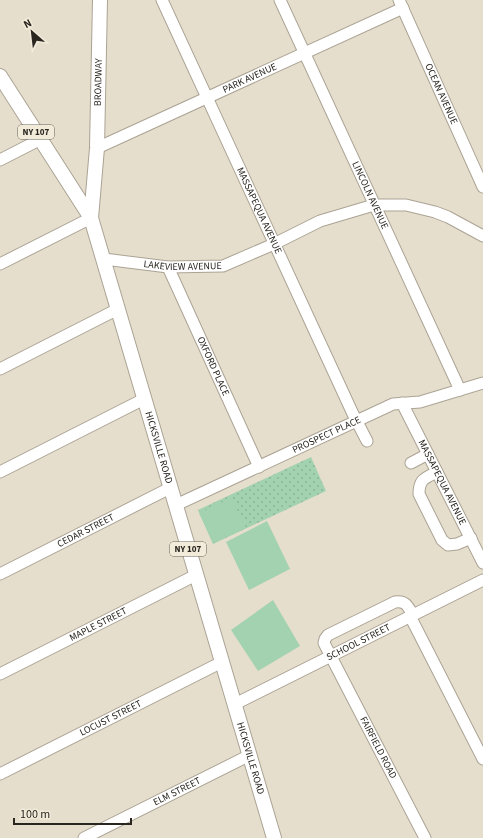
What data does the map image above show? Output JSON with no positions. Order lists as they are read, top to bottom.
{
  "streets": {
    "main road": ["BROADWAY", "NY 107", "HICKSVILLE ROAD"],
    "street": [
      "PARK AVENUE",
      "OCEAN AVENUE",
      "LINCOLN AVENUE",
      "MASSAPEQUA AVENUE",
      "LAKEVIEW AVENUE",
      "OXFORD PLACE",
      "PROSPECT PLACE",
      "CEDAR STREET",
      "MAPLE STREET",
      "SCHOOL STREET",
      "LOCUST STREET",
      "FAIRFIELD ROAD",
      "ELM STREET"
    ]
  },
  "crossings": [
    ["PARK AVENUE", "BROADWAY"],
    ["PARK AVENUE", "OCEAN AVENUE"],
    ["PARK AVENUE", "LINCOLN AVENUE"],
    ["PARK AVENUE", "MASSAPEQUA AVENUE"],
    ["BROADWAY", "HICKSVILLE ROAD"],
    ["LINCOLN AVENUE", "LAKEVIEW AVENUE"],
    ["LINCOLN AVENUE", "PROSPECT PLACE"],
    ["MASSAPEQUA AVENUE", "LAKEVIEW AVENUE"],
    ["MASSAPEQUA AVENUE", "PROSPECT PLACE"],
    ["LAKEVIEW AVENUE", "OXFORD PLACE"],
    ["LAKEVIEW AVENUE", "HICKSVILLE ROAD"],
    ["OXFORD PLACE", "PROSPECT PLACE"],
    ["PROSPECT PLACE", "HICKSVILLE ROAD"],
    ["HICKSVILLE ROAD", "CEDAR STREET"],
    ["HICKSVILLE ROAD", "MAPLE STREET"],
    ["HICKSVILLE ROAD", "SCHOOL STREET"],
    ["HICKSVILLE ROAD", "LOCUST STREET"],
    ["HICKSVILLE ROAD", "ELM STREET"],
    ["SCHOOL STREET", "FAIRFIELD ROAD"]
  ],
  "scale_bar": "100 m",
  "north": "top left"
}
